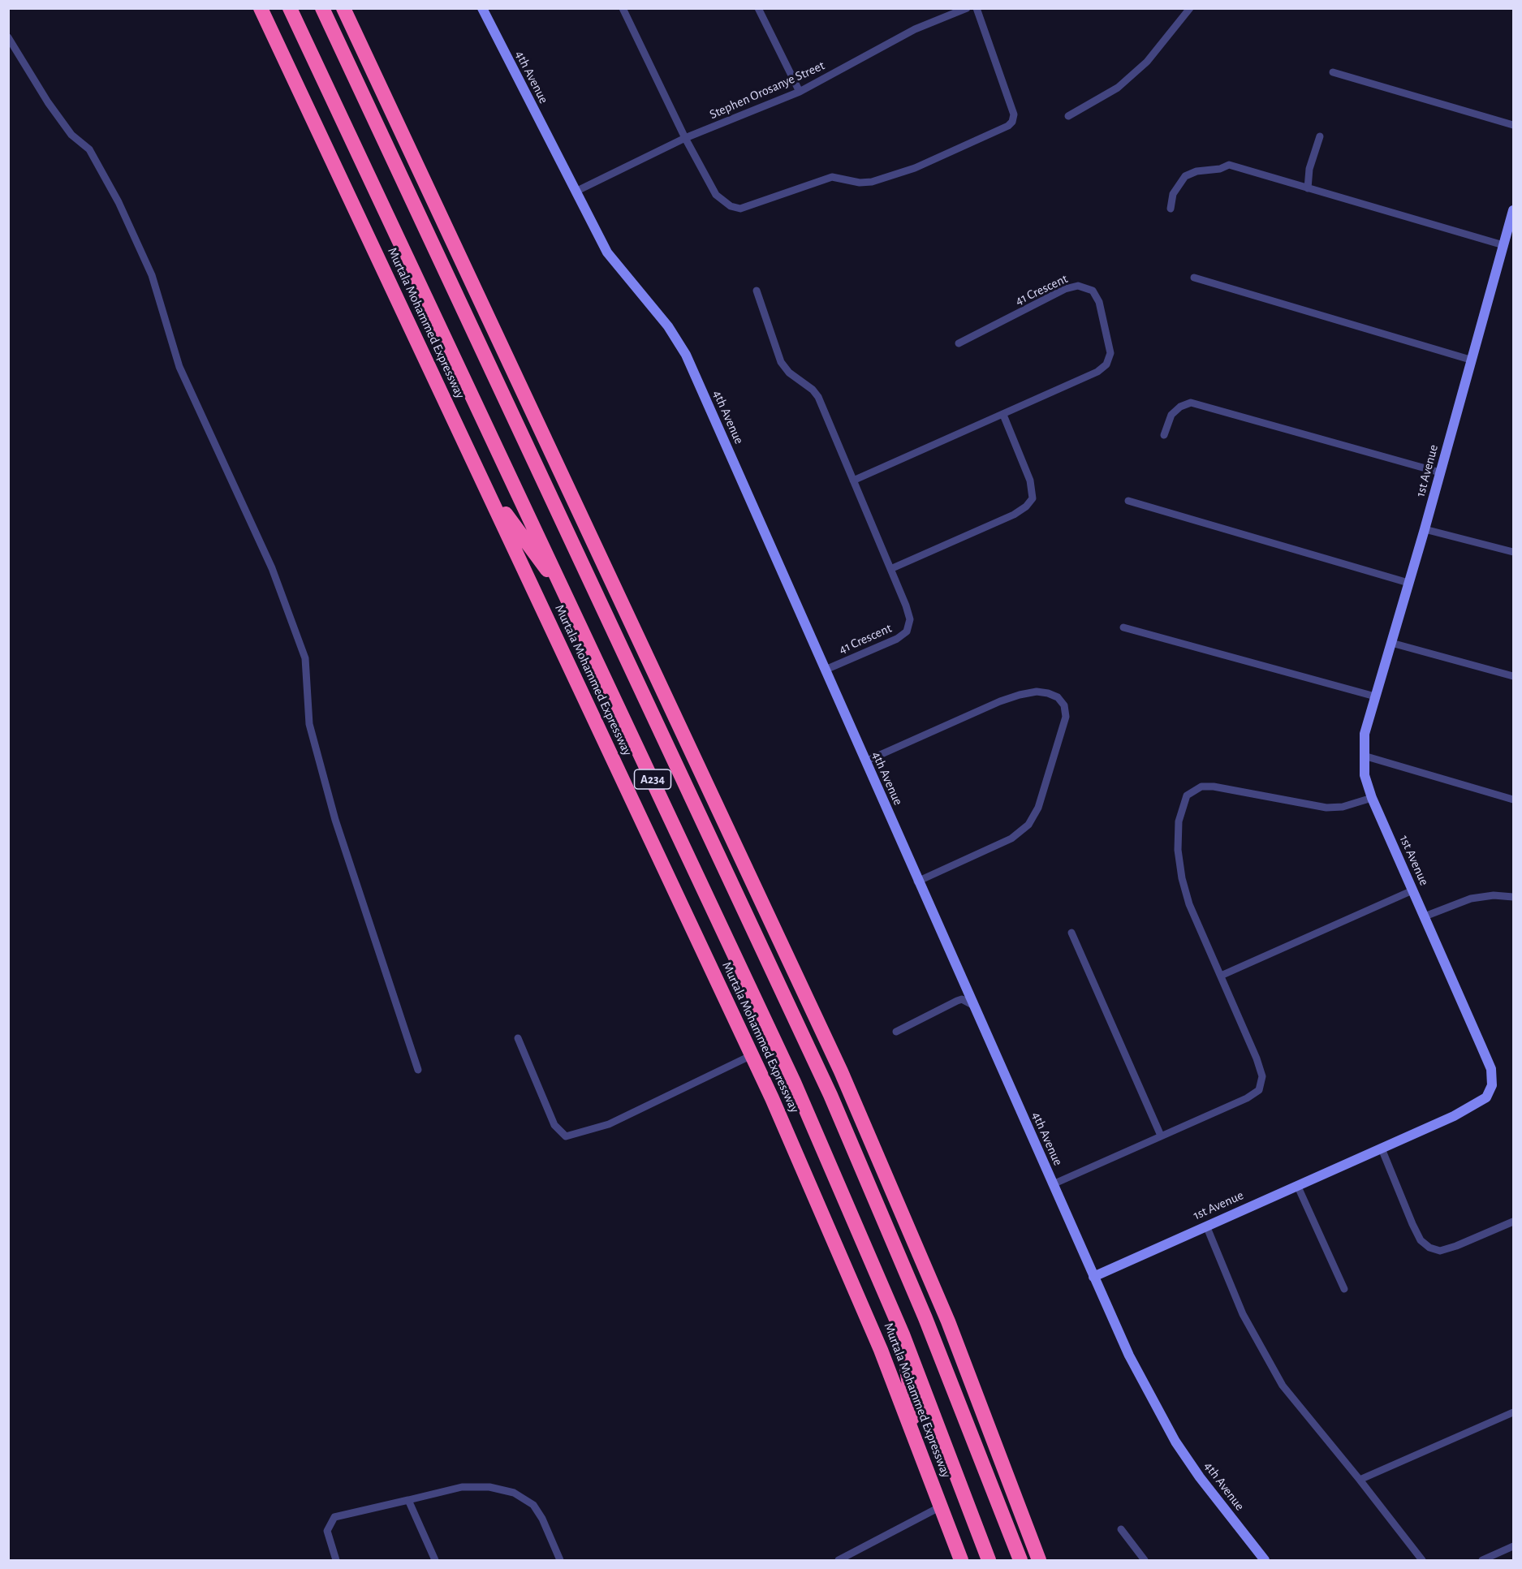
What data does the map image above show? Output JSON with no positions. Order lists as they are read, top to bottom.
{
  "streets": {
    "highway": ["Murtala Mohammed Expressway", "A234"],
    "street": [
      "4th Avenue",
      "Stephen Orosanye Street",
      "41 Crescent",
      "1st Avenue"
    ]
  },
  "crossings": [
    ["4th Avenue", "Stephen Orosanye Street"],
    ["4th Avenue", "41 Crescent"],
    ["4th Avenue", "1st Avenue"]
  ]
}
